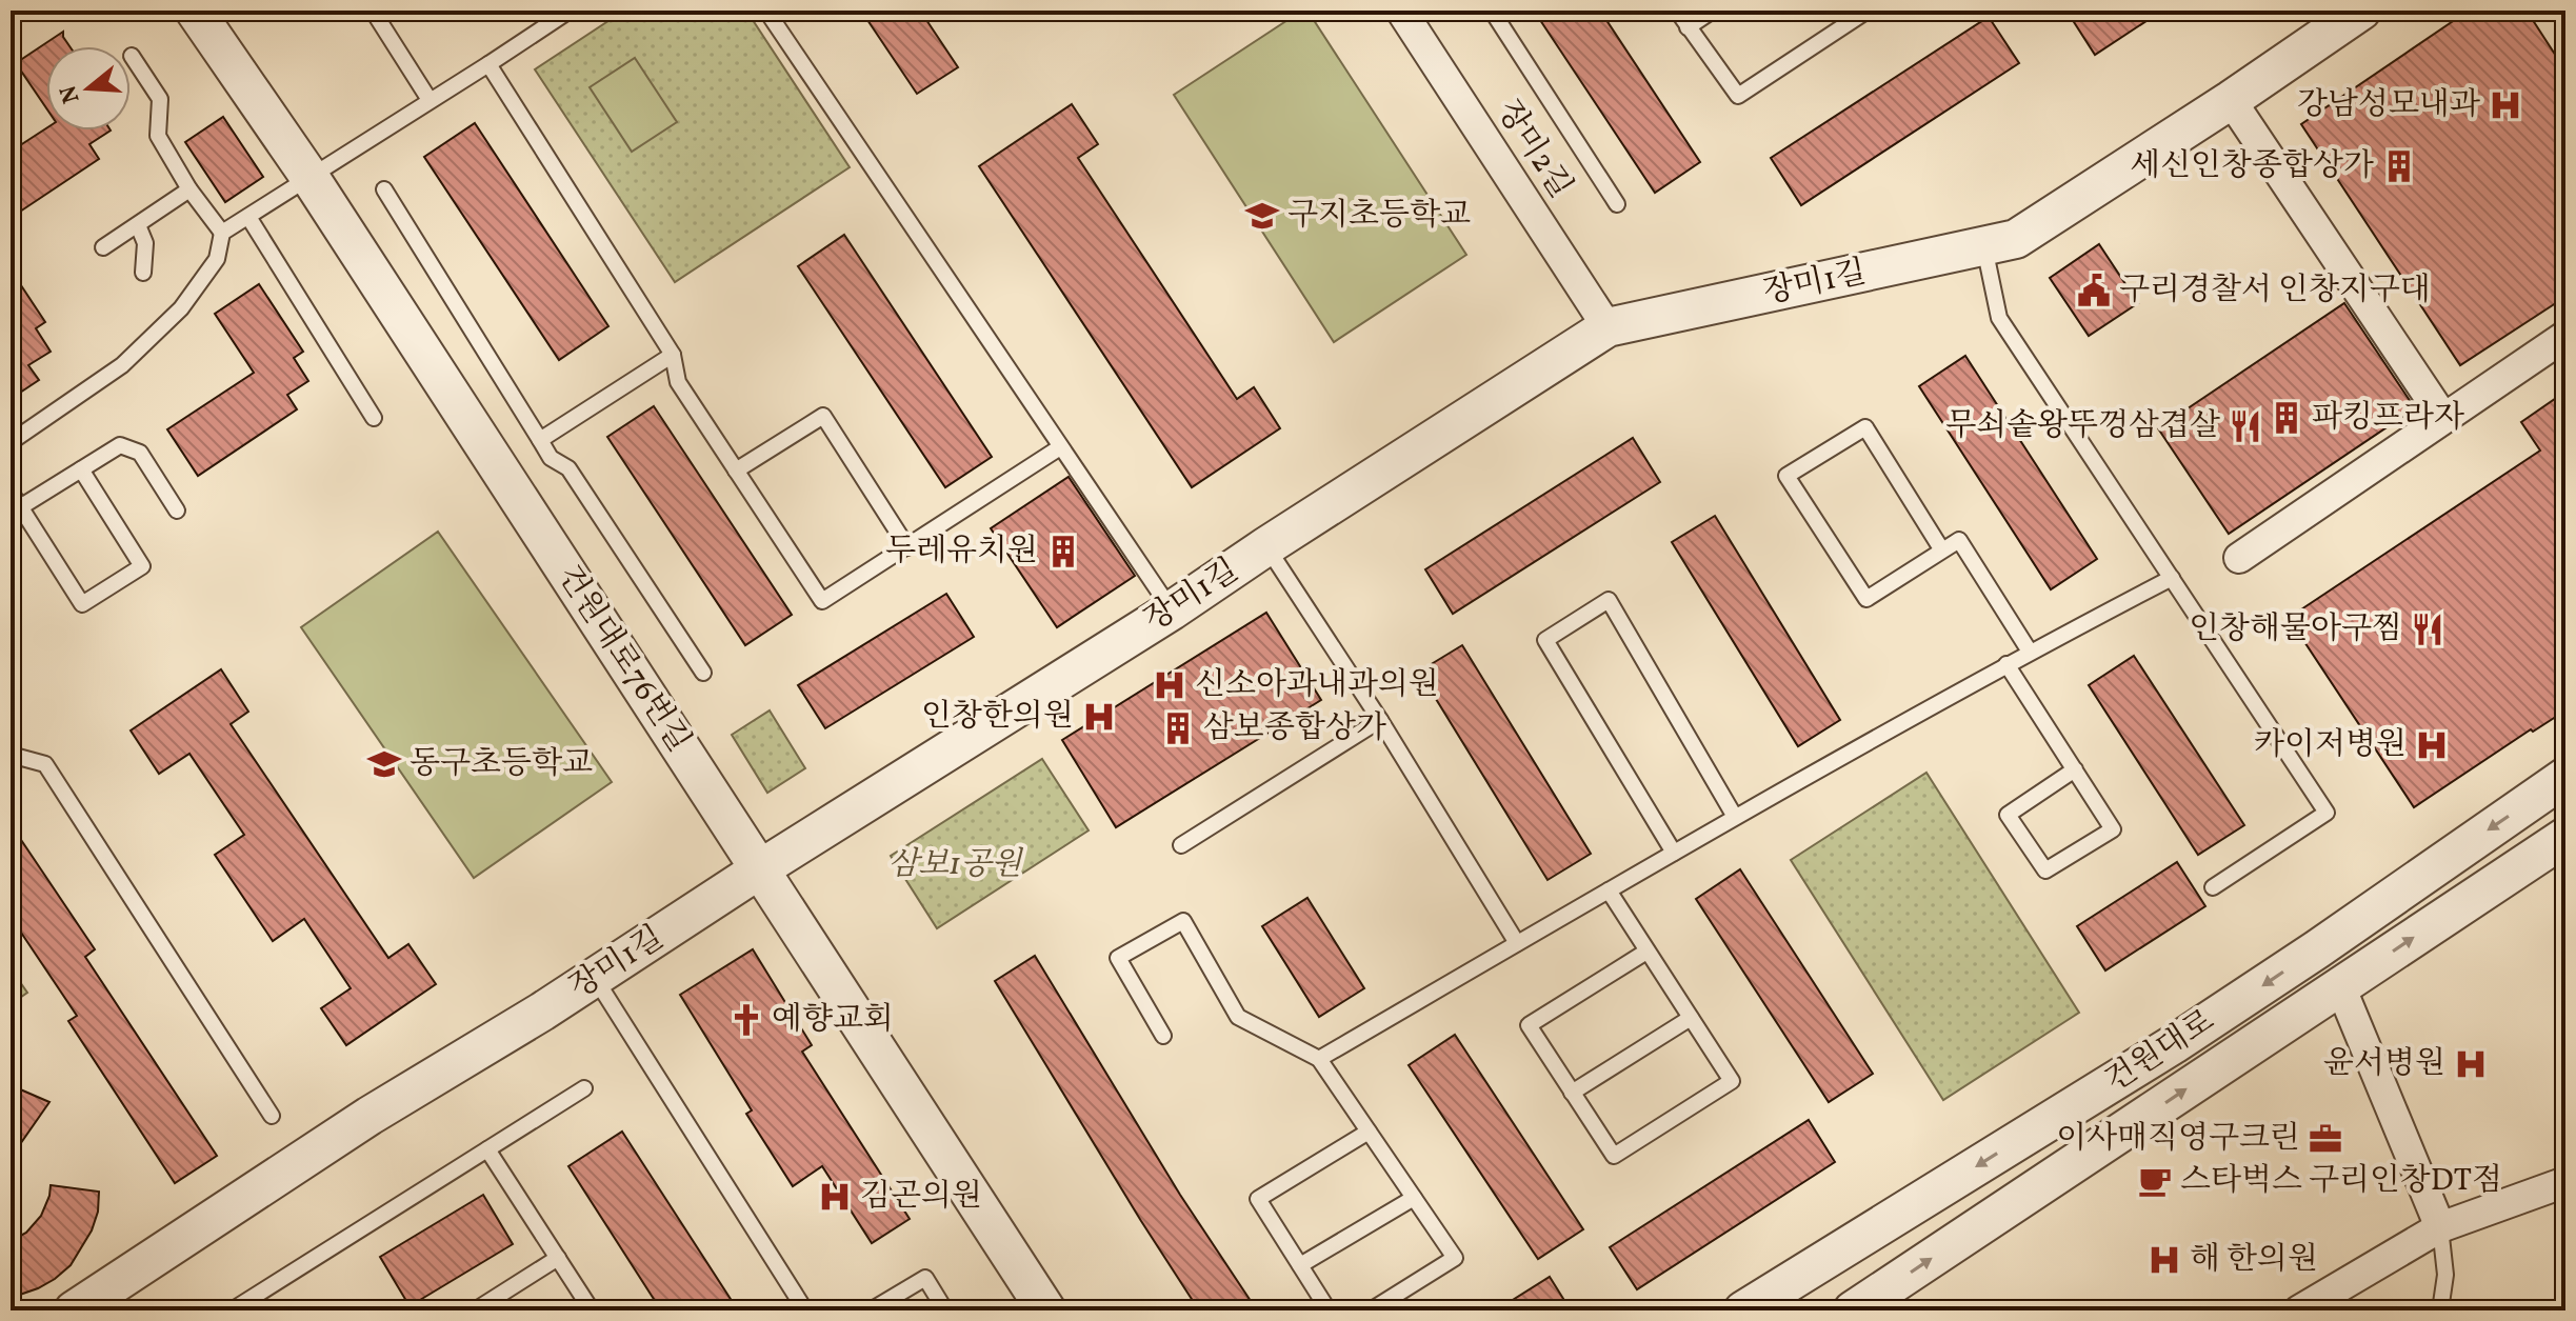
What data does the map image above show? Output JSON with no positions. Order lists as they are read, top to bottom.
{
  "streets": {
    "street": [
      "장미2길",
      "장미1길",
      "건원대로76번길",
      "건원대로"
    ]
  },
  "crossings": [
    ["장미2길", "장미1길"],
    ["장미1길", "건원대로76번길"]
  ],
  "parks": ["삼보1공원"],
  "places": {
    "hospital": [
      "강남성모내과",
      "신소아과내과의원",
      "인창한의원",
      "카이저병원",
      "윤서병원",
      "김곤의원",
      "해 한의원"
    ],
    "building": [
      "세신인창종합상가",
      "파킹프라자",
      "두레유치원",
      "삼보종합상가"
    ],
    "school or university": ["구지초등학교", "동구초등학교"],
    "public building": ["구리경찰서 인창지구대"],
    "restaurant": ["무쇠솥왕뚜껑삼겹살", "인창해물아구찜"],
    "church": ["예향교회"],
    "office": ["이사매직영구크린"],
    "cafe": ["스타벅스 구리인창DT점"]
  },
  "north": "left"
}
